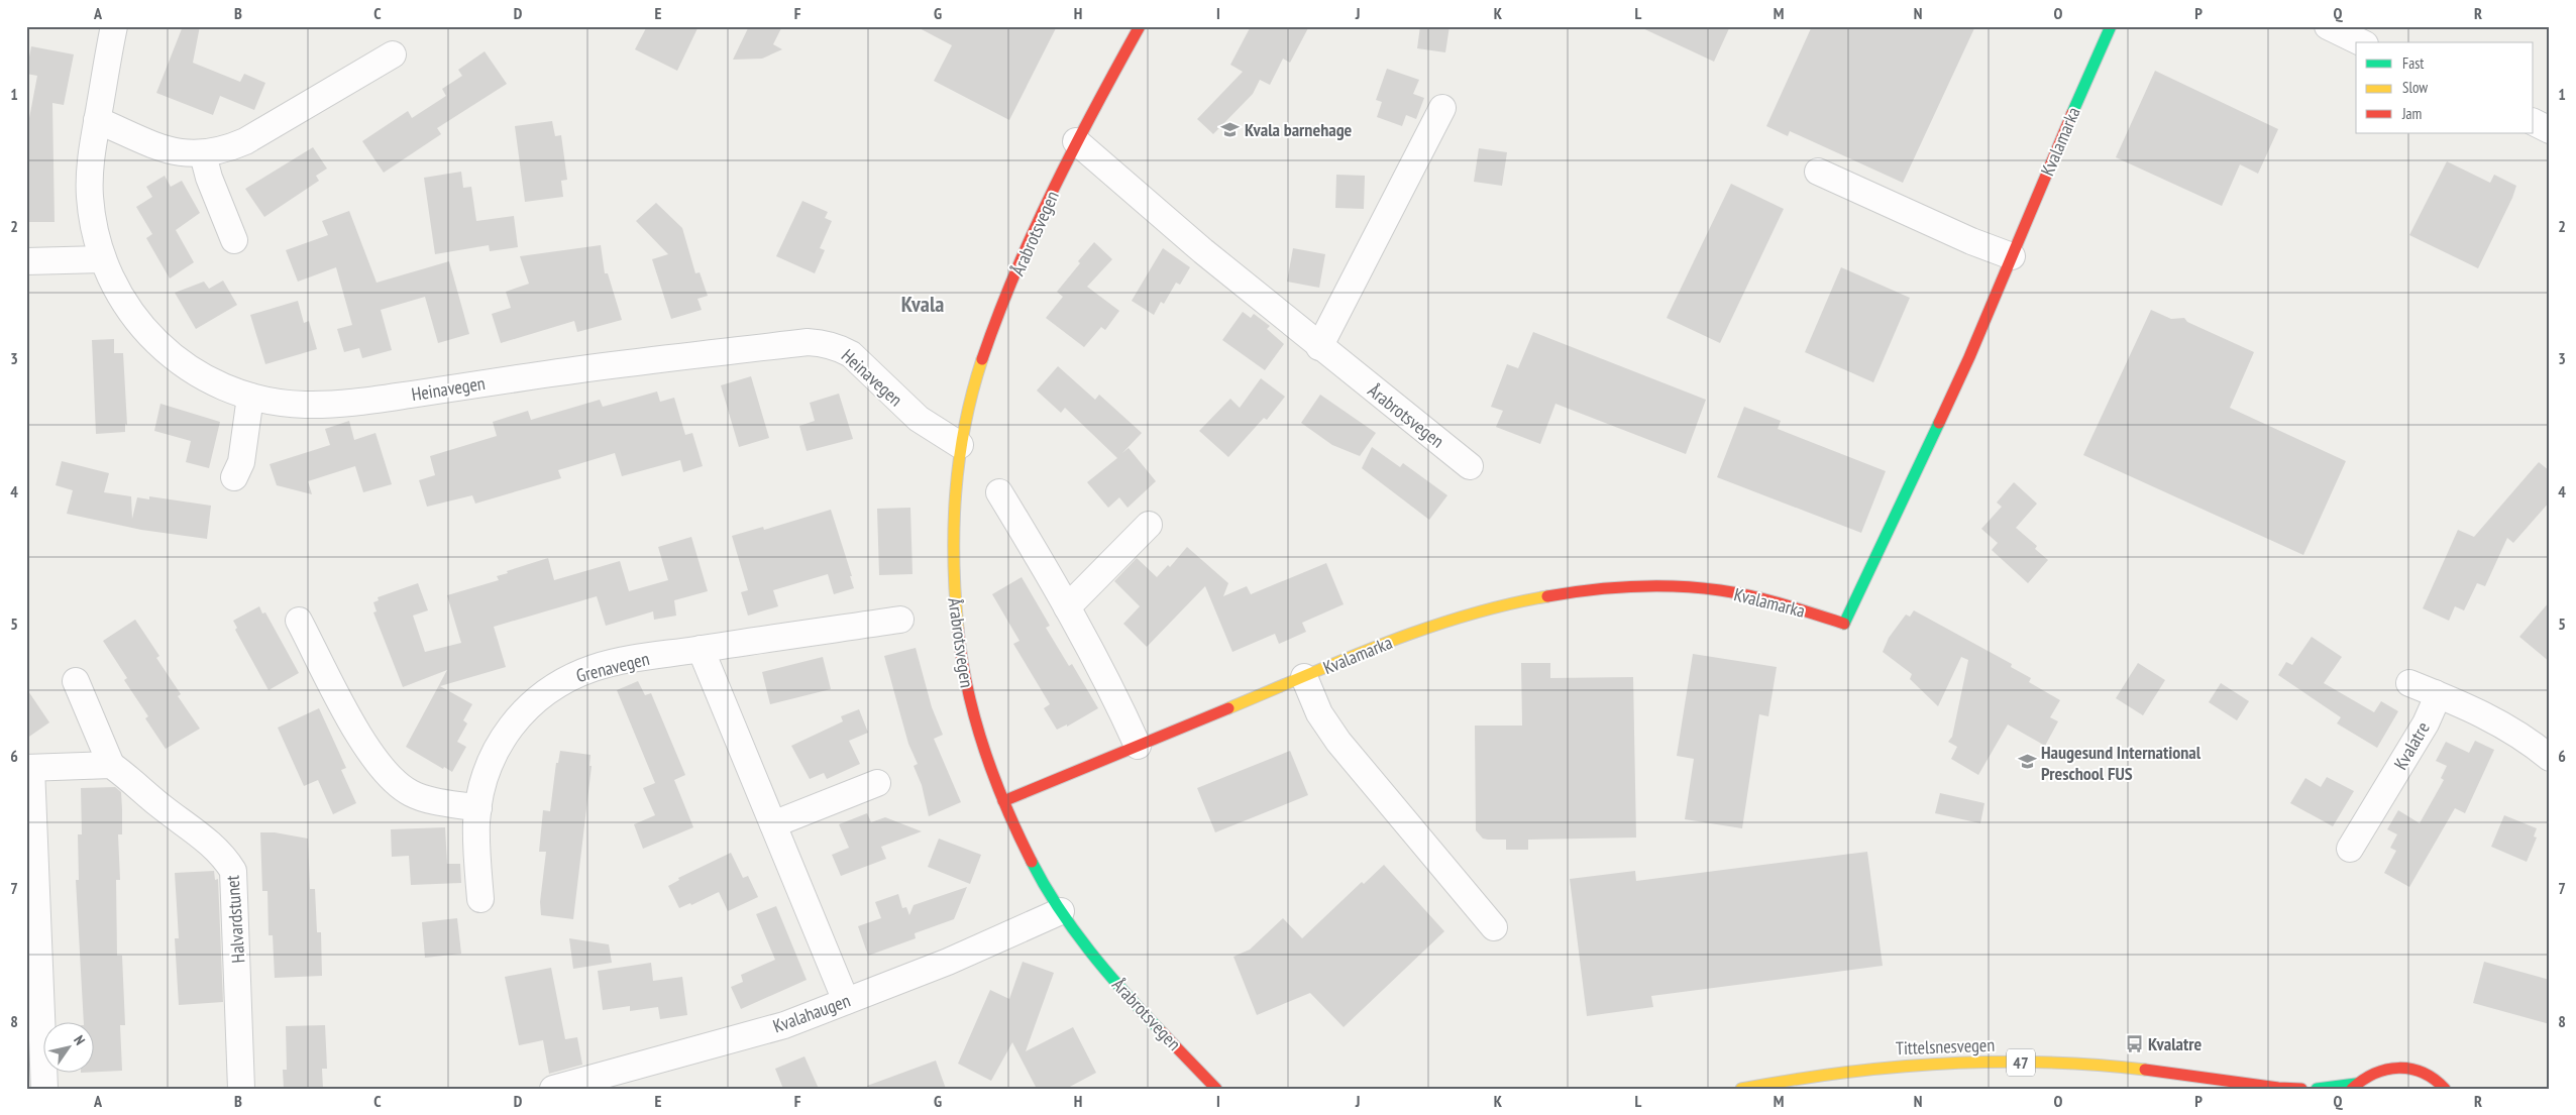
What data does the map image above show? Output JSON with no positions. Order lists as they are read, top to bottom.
{
  "streets": {
    "main road": [
      "Kvalamarka",
      "Årabrotsvegen",
      "Tittelsnesvegen",
      "47"
    ],
    "street": [
      "Heinavegen",
      "Grenavegen",
      "Kvalatre",
      "Halvardstunet",
      "Kvalahaugen"
    ]
  },
  "crossings": [
    ["Kvalamarka", "Årabrotsvegen"],
    ["Årabrotsvegen", "Heinavegen"],
    ["Årabrotsvegen", "Kvalahaugen"]
  ],
  "districts": ["Kvala"],
  "places": {
    "school or university": ["Kvala barnehage", "Haugesund International Preschool FUS"],
    "bus stop": ["Kvalatre"]
  },
  "legend": ["Fast", "Slow", "Jam"],
  "north": "top right",
  "grid": {
    "columns": [
      "A",
      "B",
      "C",
      "D",
      "E",
      "F",
      "G",
      "H",
      "I",
      "J",
      "K",
      "L",
      "M",
      "N",
      "O",
      "P",
      "Q",
      "R"
    ],
    "rows": [
      "1",
      "2",
      "3",
      "4",
      "5",
      "6",
      "7",
      "8"
    ]
  }
}
